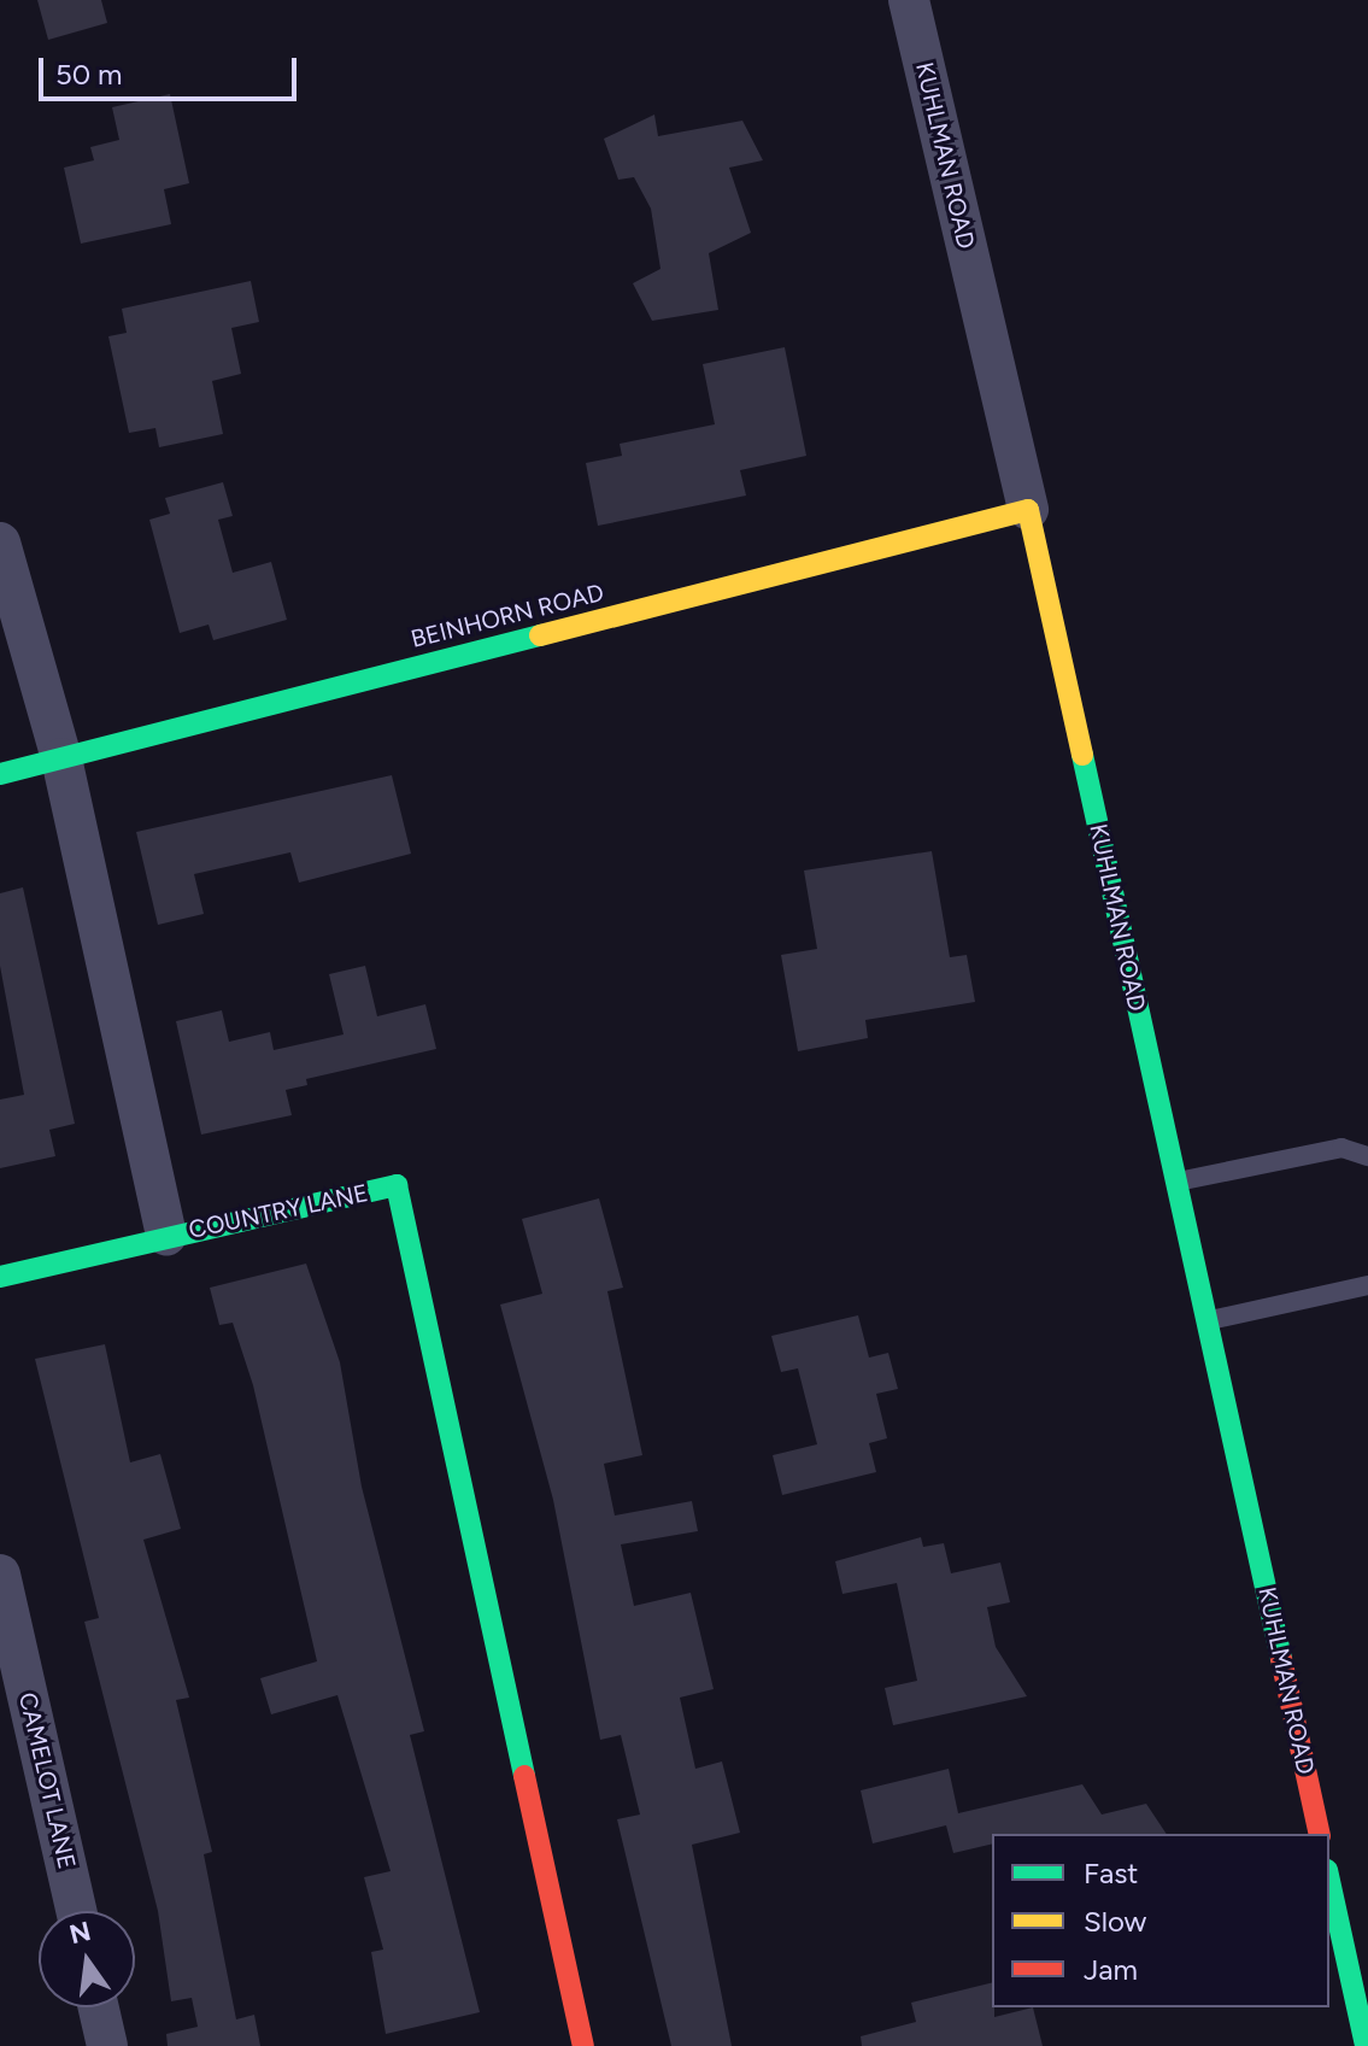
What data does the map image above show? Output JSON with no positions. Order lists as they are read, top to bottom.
{
  "streets": {
    "street": [
      "KUHLMAN ROAD",
      "BEINHORN ROAD",
      "COUNTRY LANE",
      "CAMELOT LANE"
    ]
  },
  "crossings": [
    ["KUHLMAN ROAD", "BEINHORN ROAD"],
    ["BEINHORN ROAD", "COUNTRY LANE"]
  ],
  "legend": ["Fast", "Slow", "Jam"],
  "scale_bar": "50 m",
  "north": "top"
}
